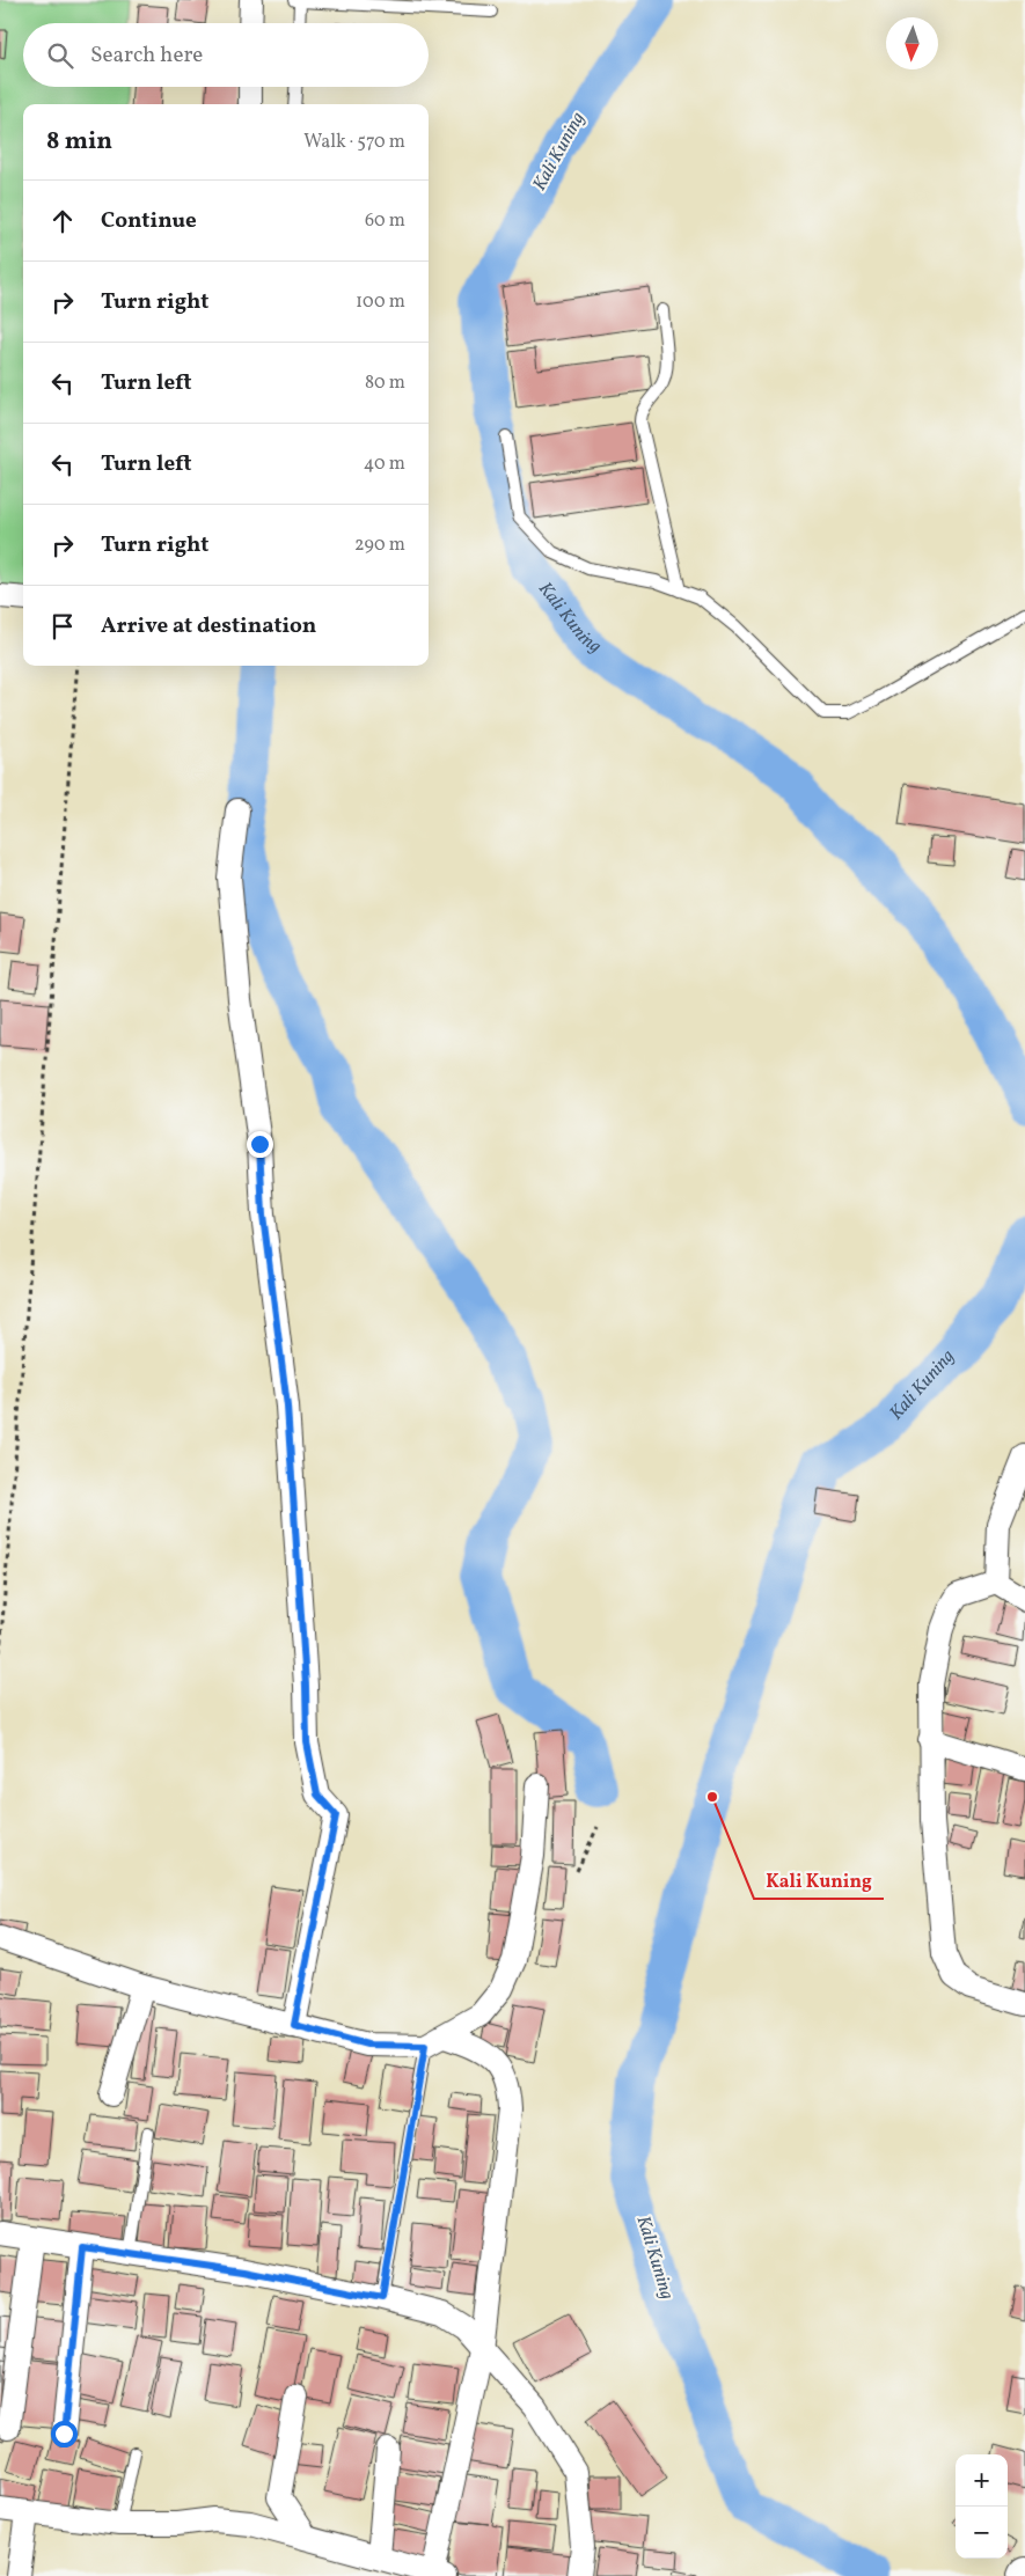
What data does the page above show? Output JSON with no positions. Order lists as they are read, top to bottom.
{
  "water": ["Kali Kuning"],
  "places": ["Kali Kuning"],
  "north": "bottom",
  "page": {
    "search": "Search here",
    "heading": ["8 min", "Walk · 570 m"],
    "list": [
      ["Continue", "60 m"],
      ["Turn right", "100 m"],
      ["Turn left", "80 m"],
      ["Turn left", "40 m"],
      ["Turn right", "290 m"],
      "Arrive at destination"
    ],
    "map_buttons": ["+", "−"]
  }
}
